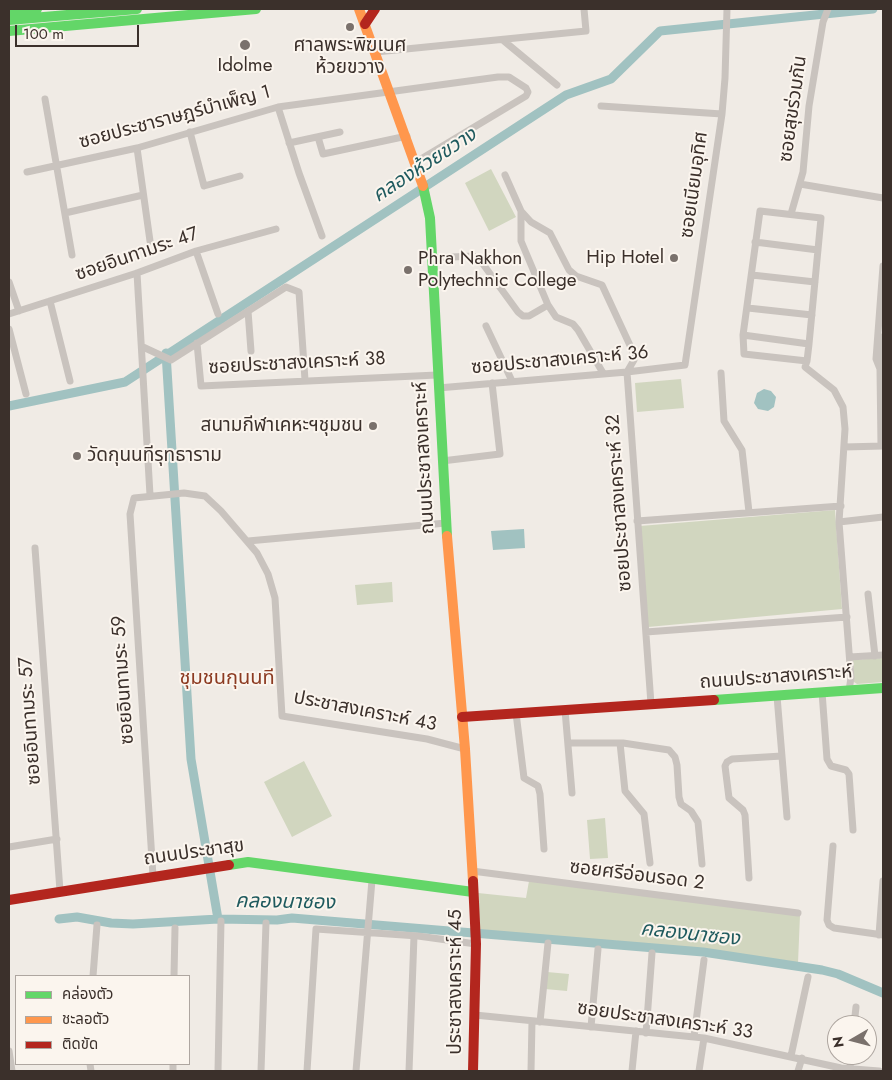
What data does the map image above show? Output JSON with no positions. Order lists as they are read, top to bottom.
{
  "streets": {
    "main road": ["ถนนประชาสงเคราะห์", "ถนนประชาสุข", "ประชาสงเคราะห์ 45"],
    "street": [
      "ซอยสุขร่วมกัน",
      "ซอยประชาราษฎร์บำเพ็ญ 1",
      "ซอยเนียมอุทิศ",
      "ซอยอินทามระ 47",
      "ซอยประชาสงเคราะห์ 36",
      "ซอยประชาสงเคราะห์ 38",
      "ซอยประชาสงเคราะห์ 32",
      "ซอยอินทามระ 59",
      "ประชาสงเคราะห์ 43",
      "ซอยอินทามระ 57",
      "ซอยศรีอ่อนรอด 2",
      "ซอยประชาสงเคราะห์ 33"
    ]
  },
  "crossings": [
    ["ซอยประชาราษฎร์บำเพ็ญ 1", "ถนนประชาสงเคราะห์"],
    ["ซอยเนียมอุทิศ", "ซอยประชาสงเคราะห์ 36"],
    ["ซอยประชาสงเคราะห์ 36", "ถนนประชาสงเคราะห์"],
    ["ซอยประชาสงเคราะห์ 36", "ซอยประชาสงเคราะห์ 32"],
    ["ซอยประชาสงเคราะห์ 38", "ถนนประชาสงเคราะห์"],
    ["ถนนประชาสงเคราะห์", "ซอยประชาสงเคราะห์ 32"],
    ["ถนนประชาสงเคราะห์", "ประชาสงเคราะห์ 43"],
    ["ถนนประชาสงเคราะห์", "ถนนประชาสุข"],
    ["ถนนประชาสงเคราะห์", "ซอยศรีอ่อนรอด 2"],
    ["ถนนประชาสงเคราะห์", "ประชาสงเคราะห์ 45"],
    ["ซอยอินทามระ 59", "ประชาสงเคราะห์ 43"],
    ["ซอยอินทามระ 59", "ถนนประชาสุข"],
    ["ซอยอินทามระ 57", "ถนนประชาสุข"],
    ["ถนนประชาสุข", "ประชาสงเคราะห์ 45"],
    ["ประชาสงเคราะห์ 45", "ซอยประชาสงเคราะห์ 33"]
  ],
  "districts": ["ชุมชนกุนนที"],
  "water": ["คลองห้วยขวาง", "คลองนาซอง"],
  "places": [
    "ศาลพระพิฆเนศ ห้วยขวาง",
    "Idolme",
    "Hip Hotel",
    "Phra Nakhon Polytechnic College",
    "สนามกีฬาเคหะฯชุมชน",
    "วัดกุนนทีรุทธาราม"
  ],
  "legend": ["คล่องตัว", "ชะลอตัว", "ติดขัด"],
  "scale_bar": "100 m",
  "north": "left"
}
